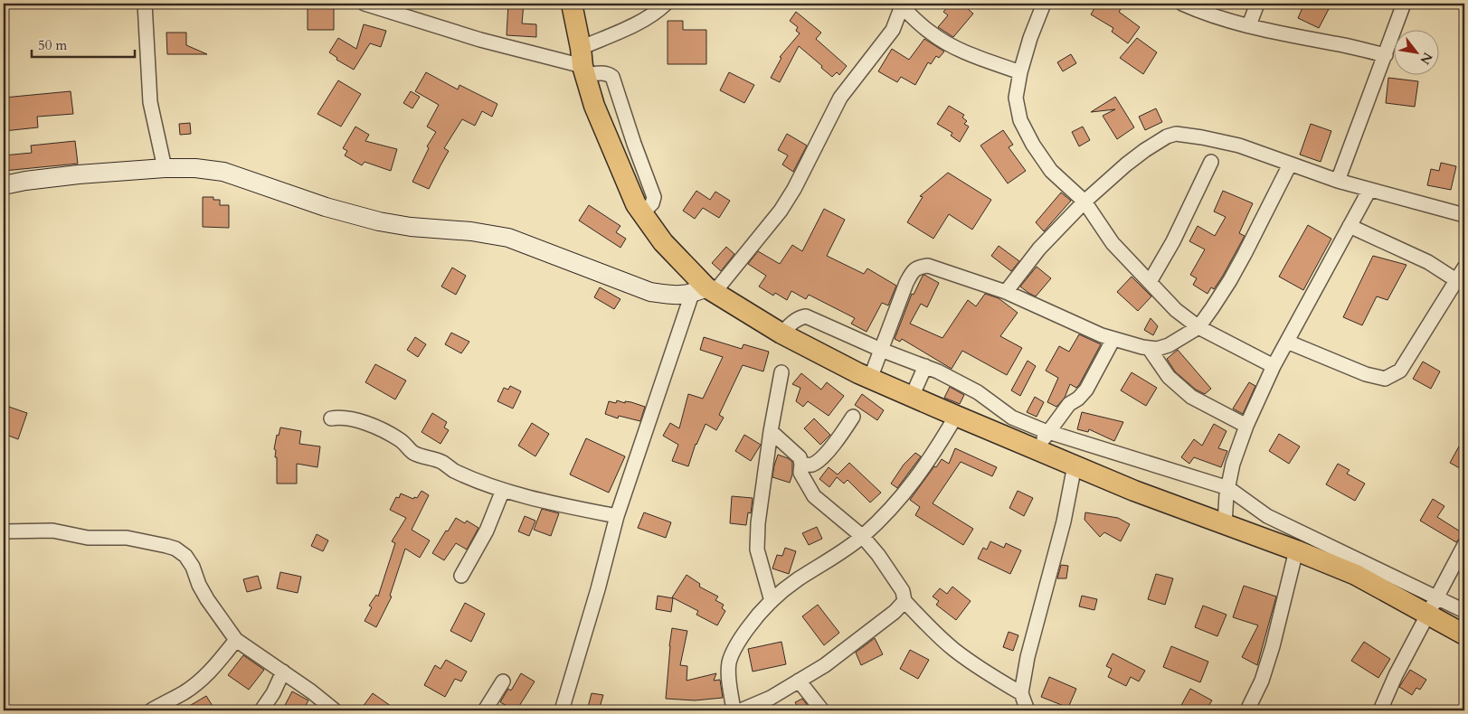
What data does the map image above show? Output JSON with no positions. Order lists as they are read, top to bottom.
{
  "scale_bar": "50 m",
  "north": "bottom right"
}
